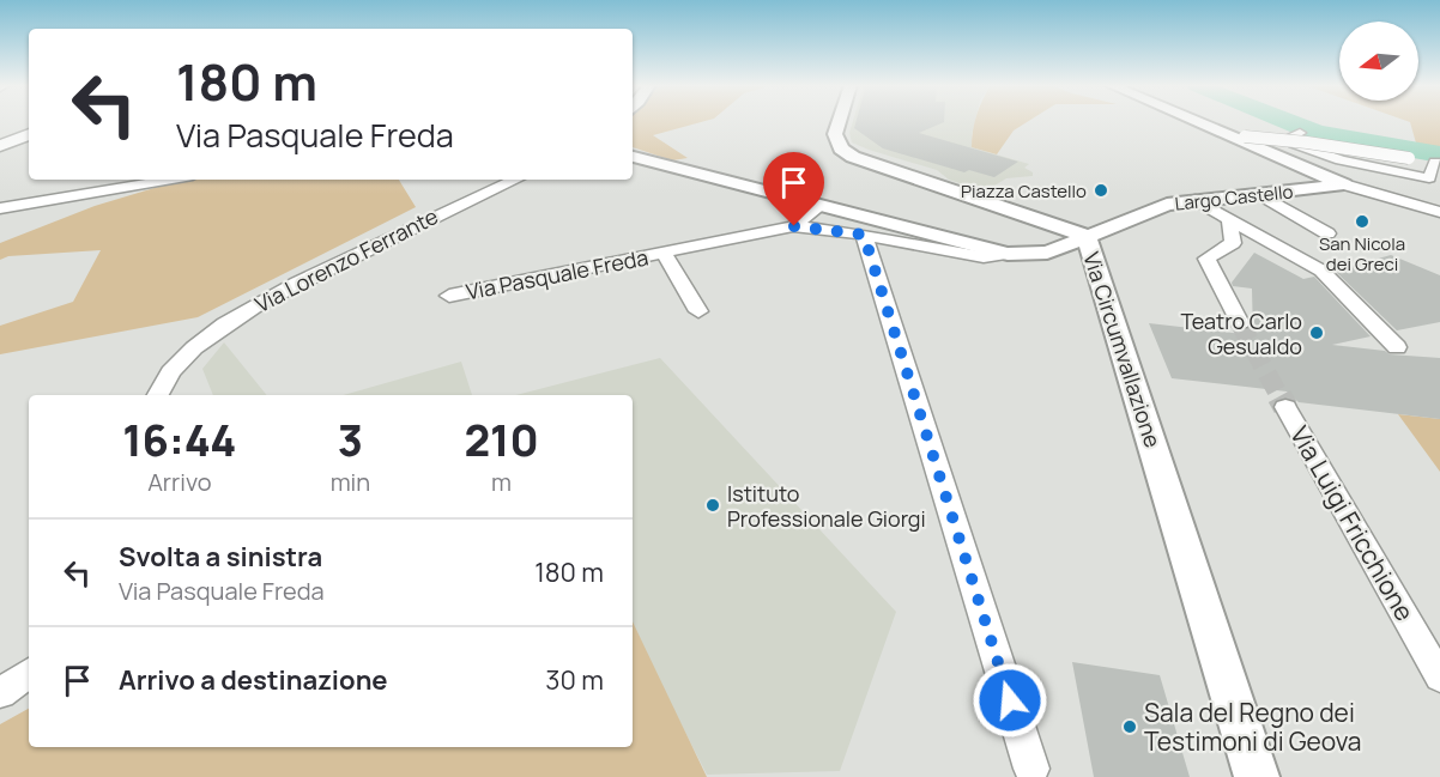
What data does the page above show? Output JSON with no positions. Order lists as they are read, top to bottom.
{
  "streets": {
    "street": [
      "Largo Castello",
      "Via Lorenzo Ferrante",
      "Via Pasquale Freda",
      "Via Circumvallazione",
      "Via Luigi Fricchione"
    ]
  },
  "crossings": [
    ["Largo Castello", "Via Pasquale Freda"],
    ["Largo Castello", "Via Circumvallazione"]
  ],
  "places": [
    "Piazza Castello",
    "San Nicola dei Greci",
    "Teatro Carlo Gesualdo",
    "Istituto Professionale Giorgi",
    "Sala del Regno dei Testimoni di Geova"
  ],
  "north": "left",
  "page": {
    "turn": ["180 m", "Via Pasquale Freda"],
    "eta": [
      "16:44",
      "Arrivo",
      "3",
      "min",
      "210",
      "m"
    ],
    "list": [
      {
        "name": "Svolta a sinistra",
        "note": "Via Pasquale Freda",
        "value": "180 m"
      },
      {
        "name": "Arrivo a destinazione",
        "value": "30 m"
      }
    ]
  }
}
